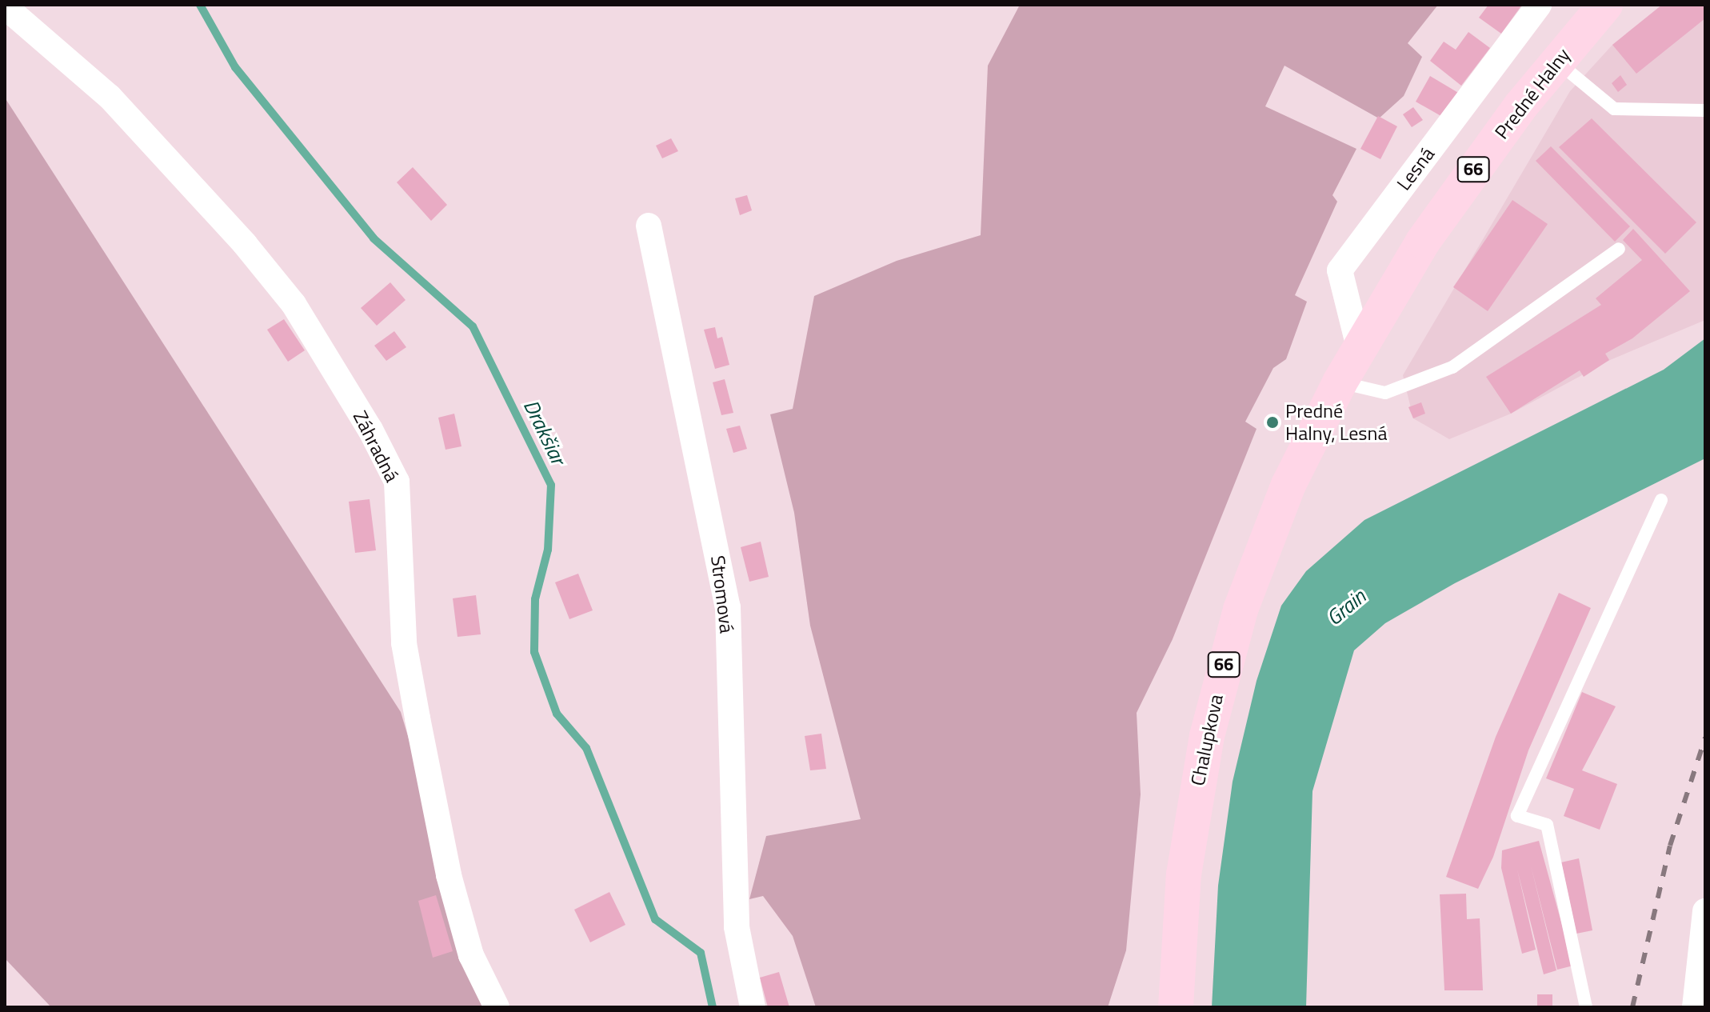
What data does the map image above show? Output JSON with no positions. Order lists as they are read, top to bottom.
{
  "streets": {
    "main road": ["Predné Halny", "66", "Chalupkova"],
    "street": ["Lesná", "Záhradná", "Stromová"]
  },
  "crossings": [
    ["Predné Halny", "Lesná"],
    ["Predné Halny", "Chalupkova"],
    ["Lesná", "Chalupkova"]
  ],
  "water": ["Drakšiar", "Grain"],
  "places": ["Predné Halny, Lesná"]
}
